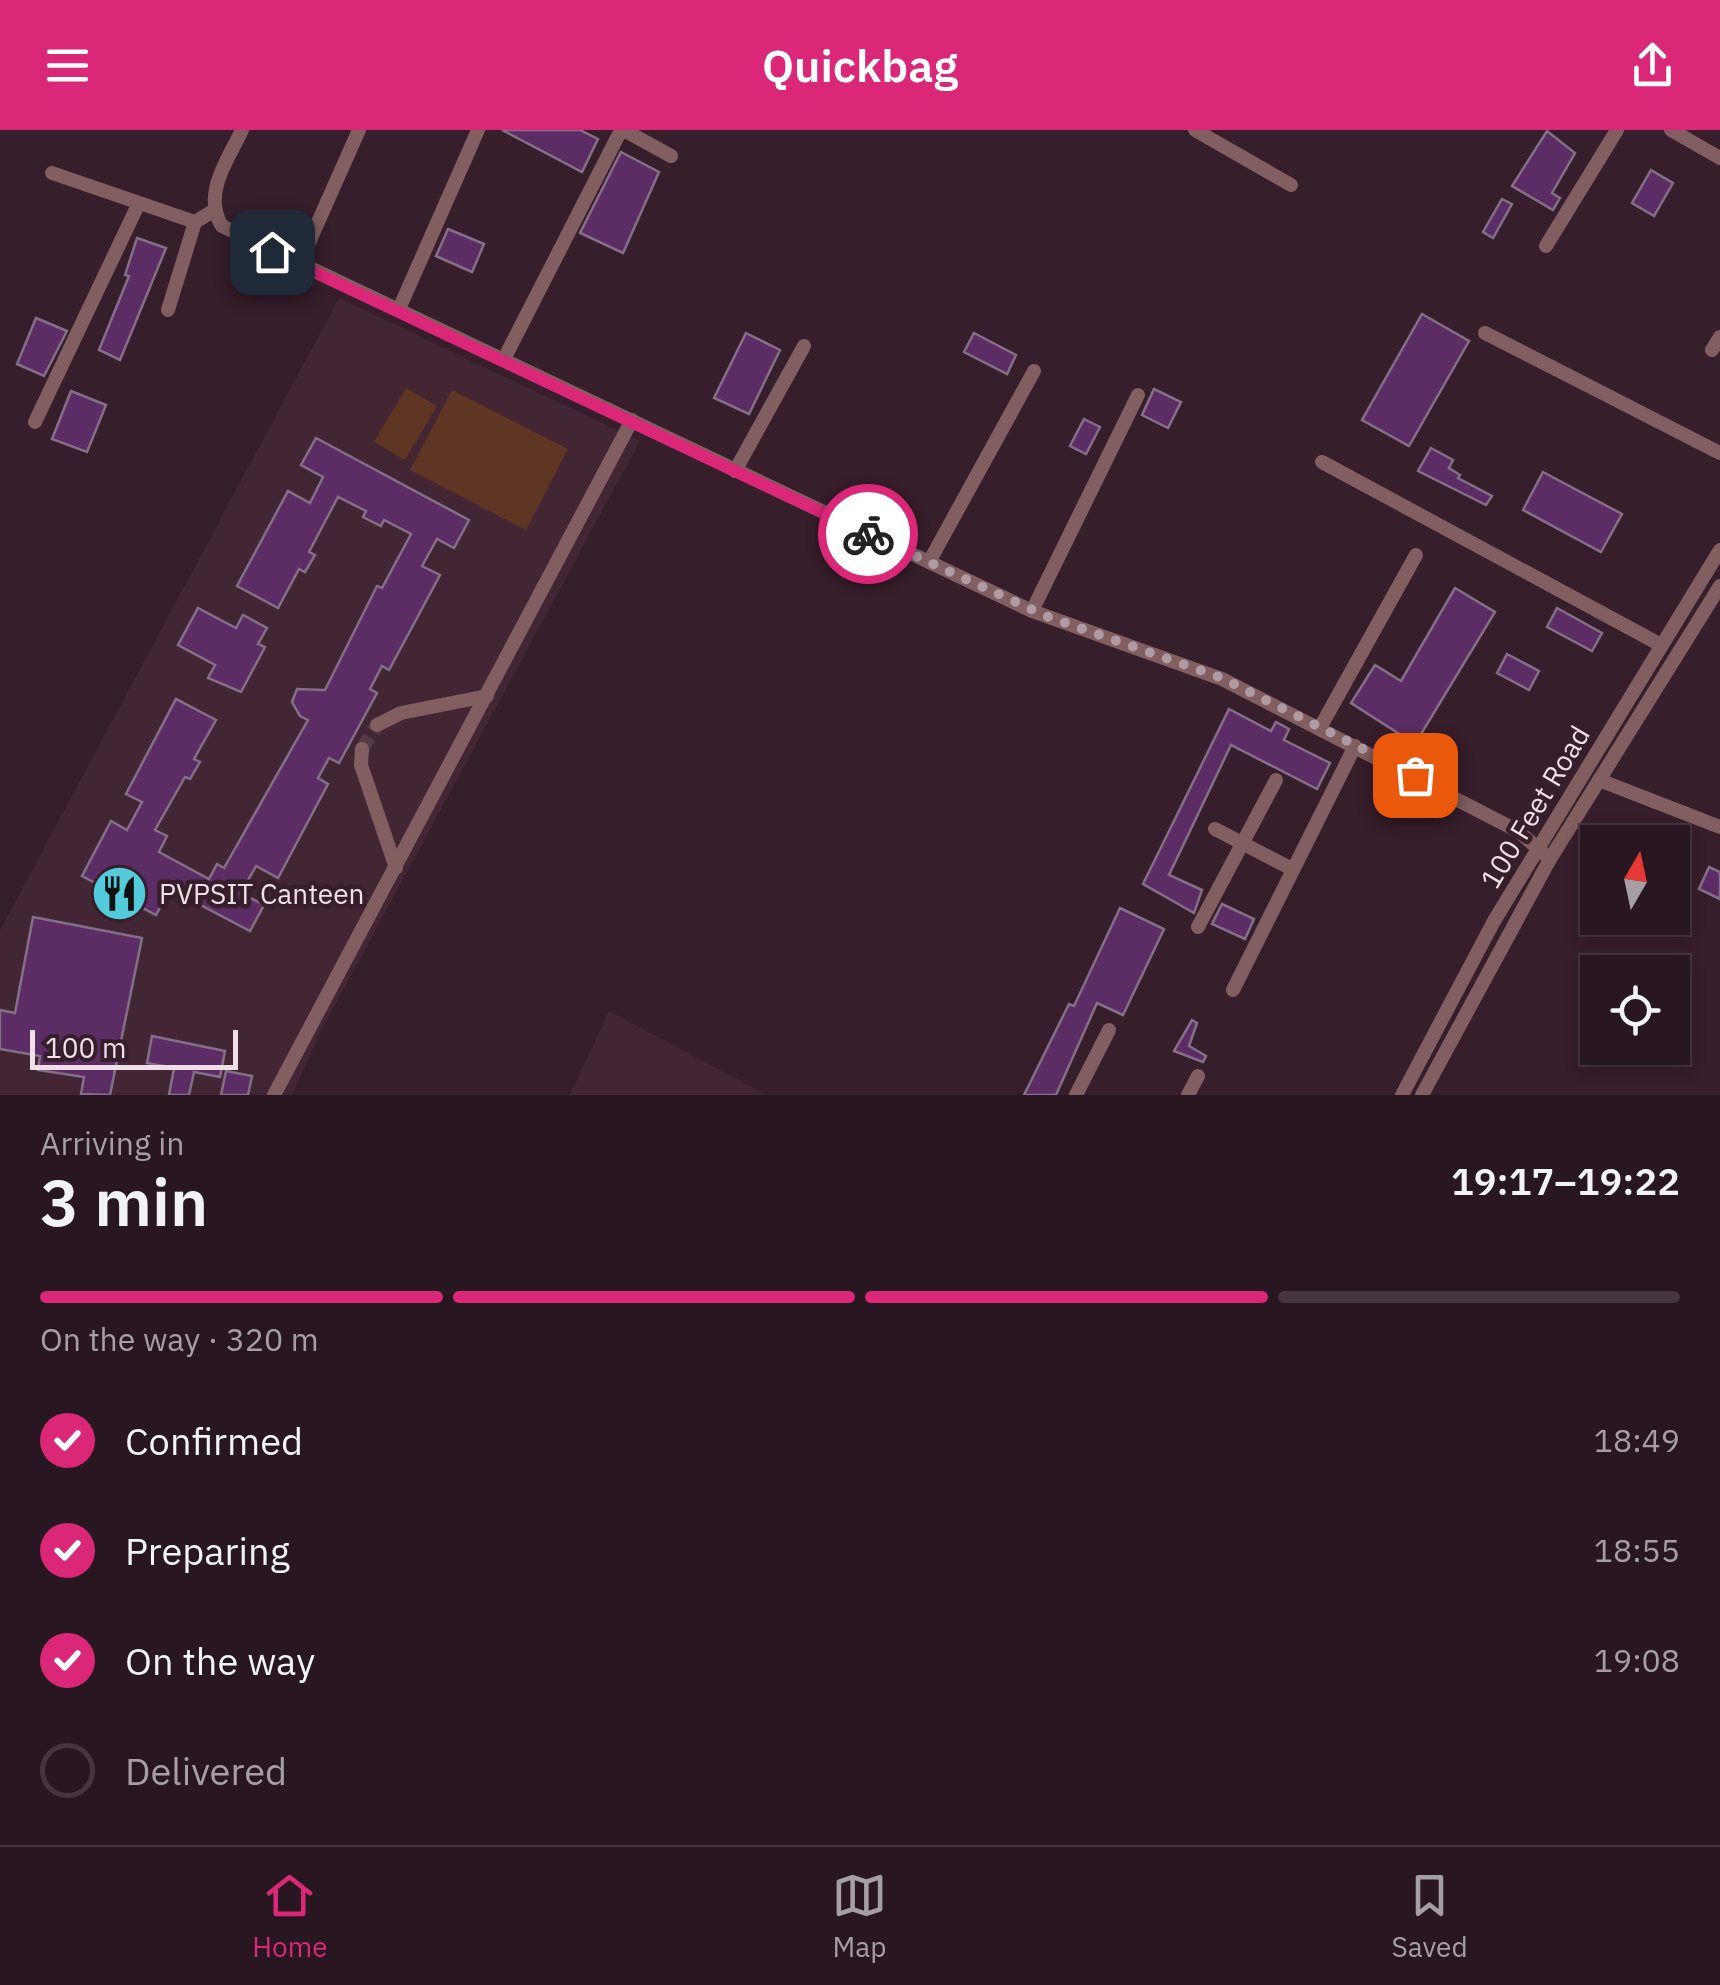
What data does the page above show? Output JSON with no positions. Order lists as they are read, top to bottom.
{
  "streets": {
    "street": ["100 Feet Road"]
  },
  "places": {
    "restaurant": ["PVPSIT Canteen"]
  },
  "scale_bar": "100 m",
  "north": "top",
  "page": {
    "header": "Quickbag",
    "scale": "100 m",
    "heading": ["3 min", "Arriving in", "19:17–19:22"],
    "bar": "On the way · 320 m",
    "list": [
      ["Confirmed", "18:49"],
      ["Preparing", "18:55"],
      ["On the way", "19:08"],
      "Delivered"
    ],
    "tabs": ["Home", "Map", "Saved"]
  }
}
